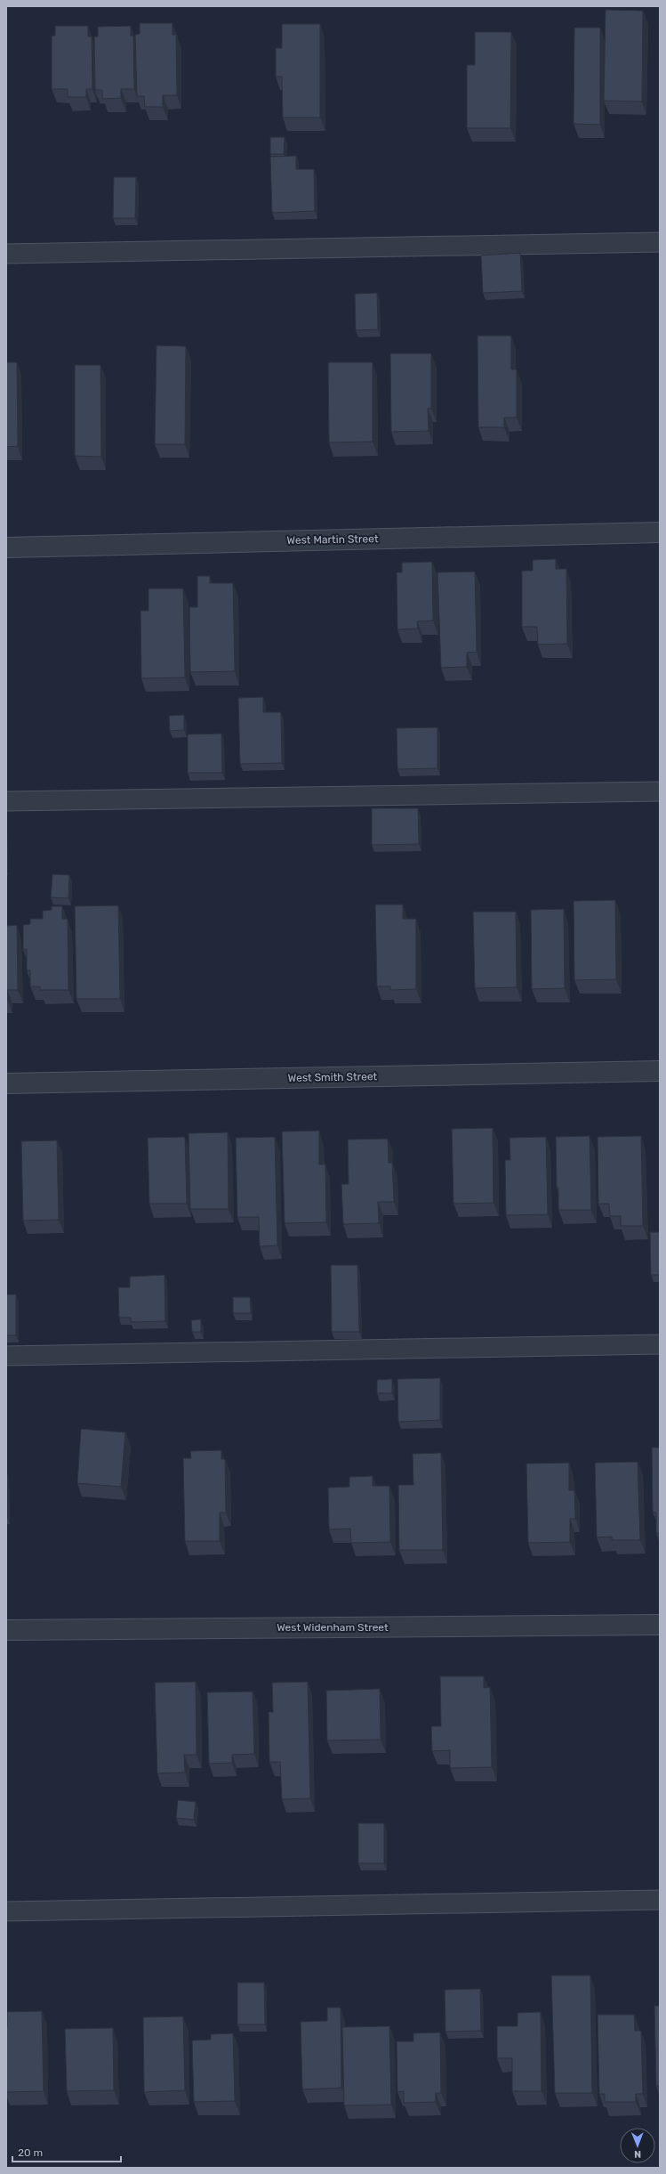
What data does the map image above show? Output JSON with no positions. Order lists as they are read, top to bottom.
{
  "streets": {
    "street": ["West Martin Street", "West Smith Street", "West Widenham Street"]
  },
  "scale_bar": "20 m",
  "north": "bottom"
}
